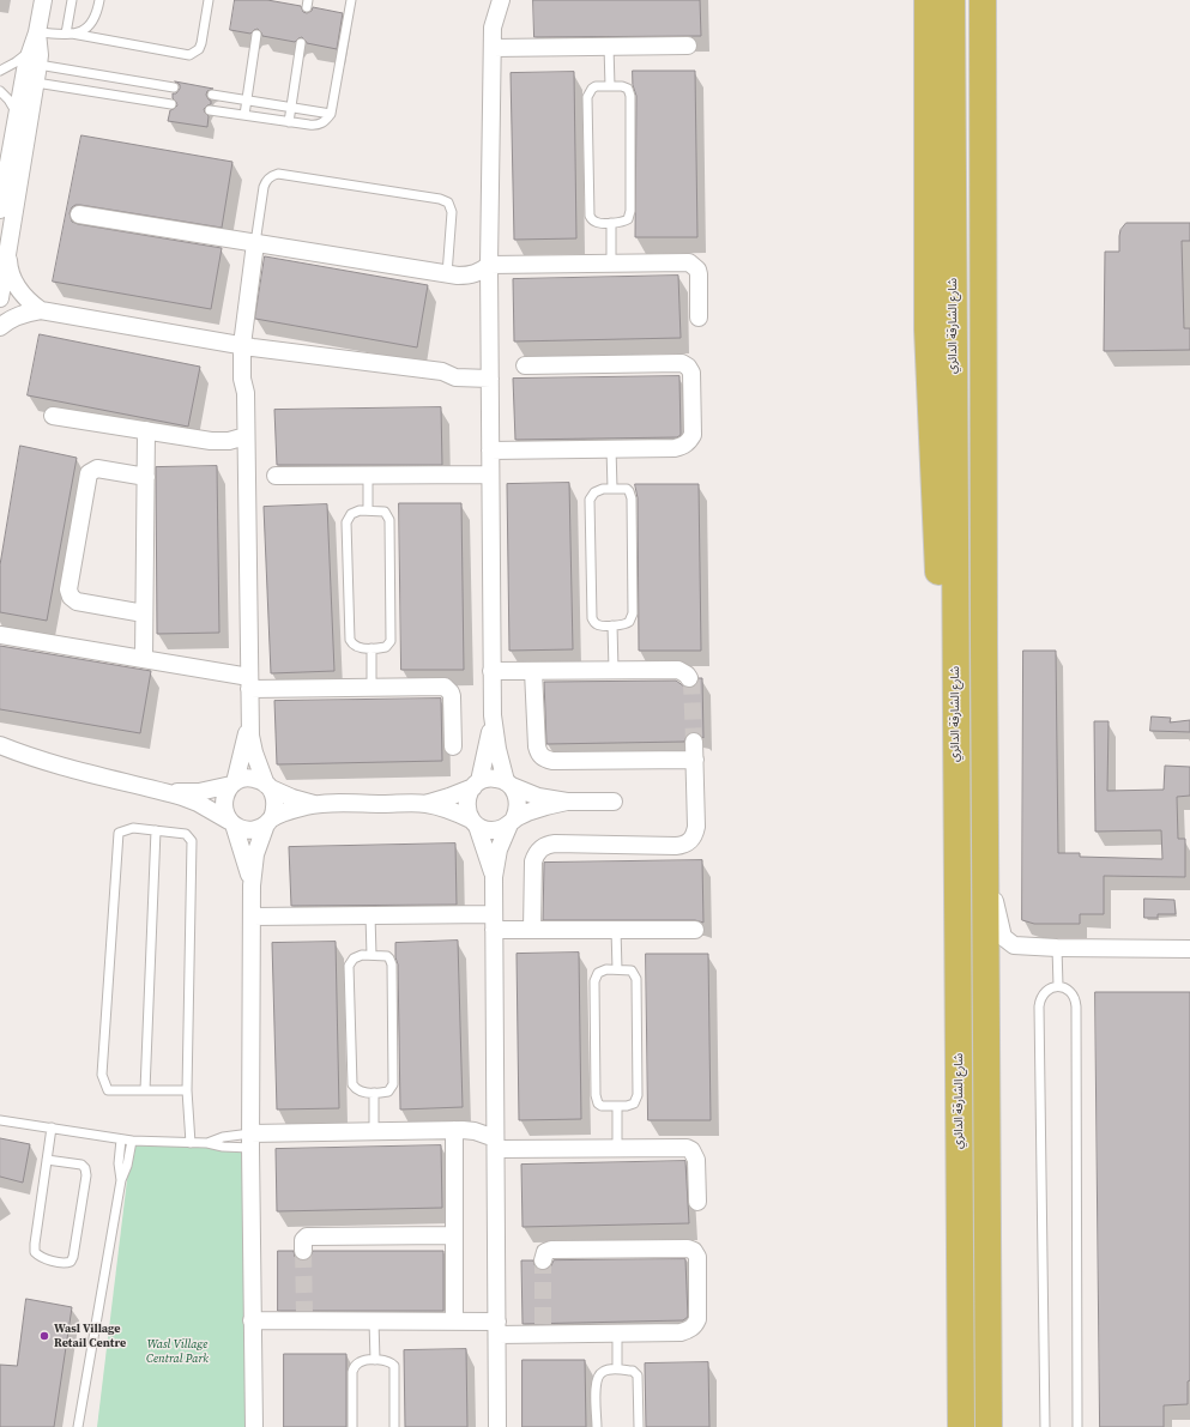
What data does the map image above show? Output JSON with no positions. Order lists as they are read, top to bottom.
{
  "streets": {
    "highway": ["شارع الشارقة الدائري"]
  },
  "parks": ["Wasl Village Central Park"],
  "places": ["Wasl Village Retail Centre"]
}
